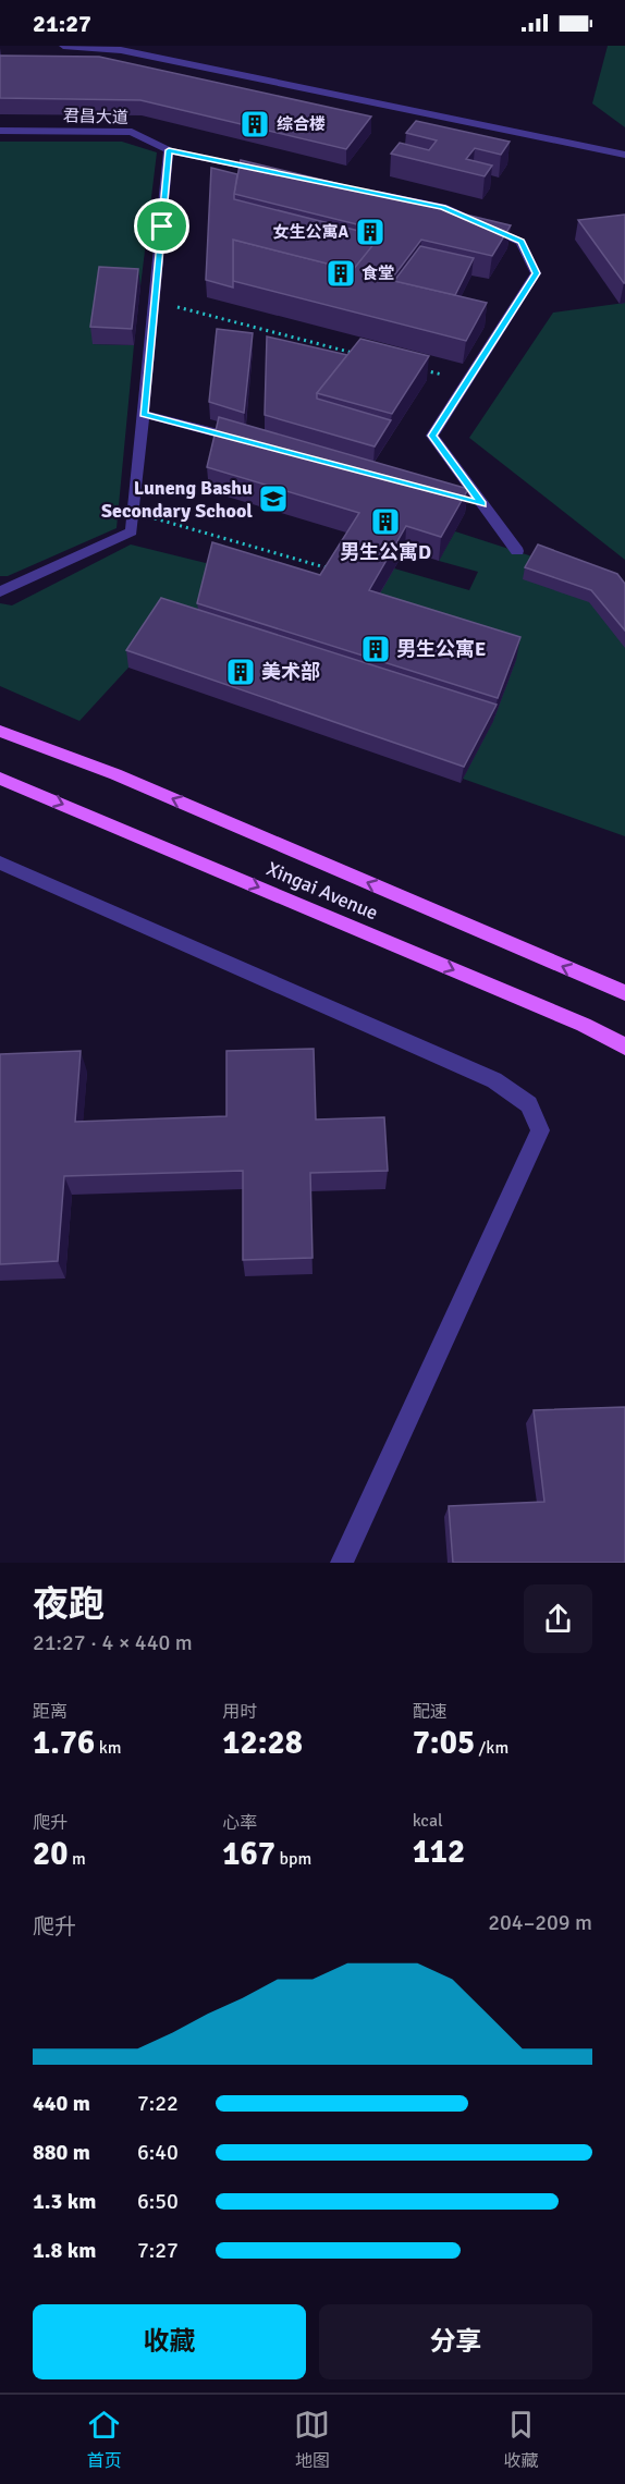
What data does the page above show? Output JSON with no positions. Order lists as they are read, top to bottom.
{
  "streets": {
    "main road": ["Xingai Avenue"],
    "street": ["君昌大道"]
  },
  "places": {
    "building": [
      "综合楼",
      "女生公寓A",
      "食堂",
      "男生公寓D",
      "男生公寓E",
      "美术部"
    ],
    "school or university": ["Luneng Bashu Secondary School"]
  },
  "page": {
    "status": "21:27",
    "heading": ["夜跑", "21:27 · 4 × 440 m"],
    "stats": [
      ["距离", "1.76 km"],
      ["用时", "12:28"],
      ["配速", "7:05 /km"],
      ["爬升", "20 m"],
      ["心率", "167 bpm"],
      ["kcal", "112"]
    ],
    "chart": ["爬升", "204–209 m"],
    "list": [
      {
        "name": "440 m",
        "note": "7:22"
      },
      {
        "name": "880 m",
        "note": "6:40"
      },
      {
        "name": "1.3 km",
        "note": "6:50"
      },
      {
        "name": "1.8 km",
        "note": "7:27"
      }
    ],
    "buttons": ["收藏", "分享"],
    "tabs": ["首页", "地图", "收藏"]
  }
}
